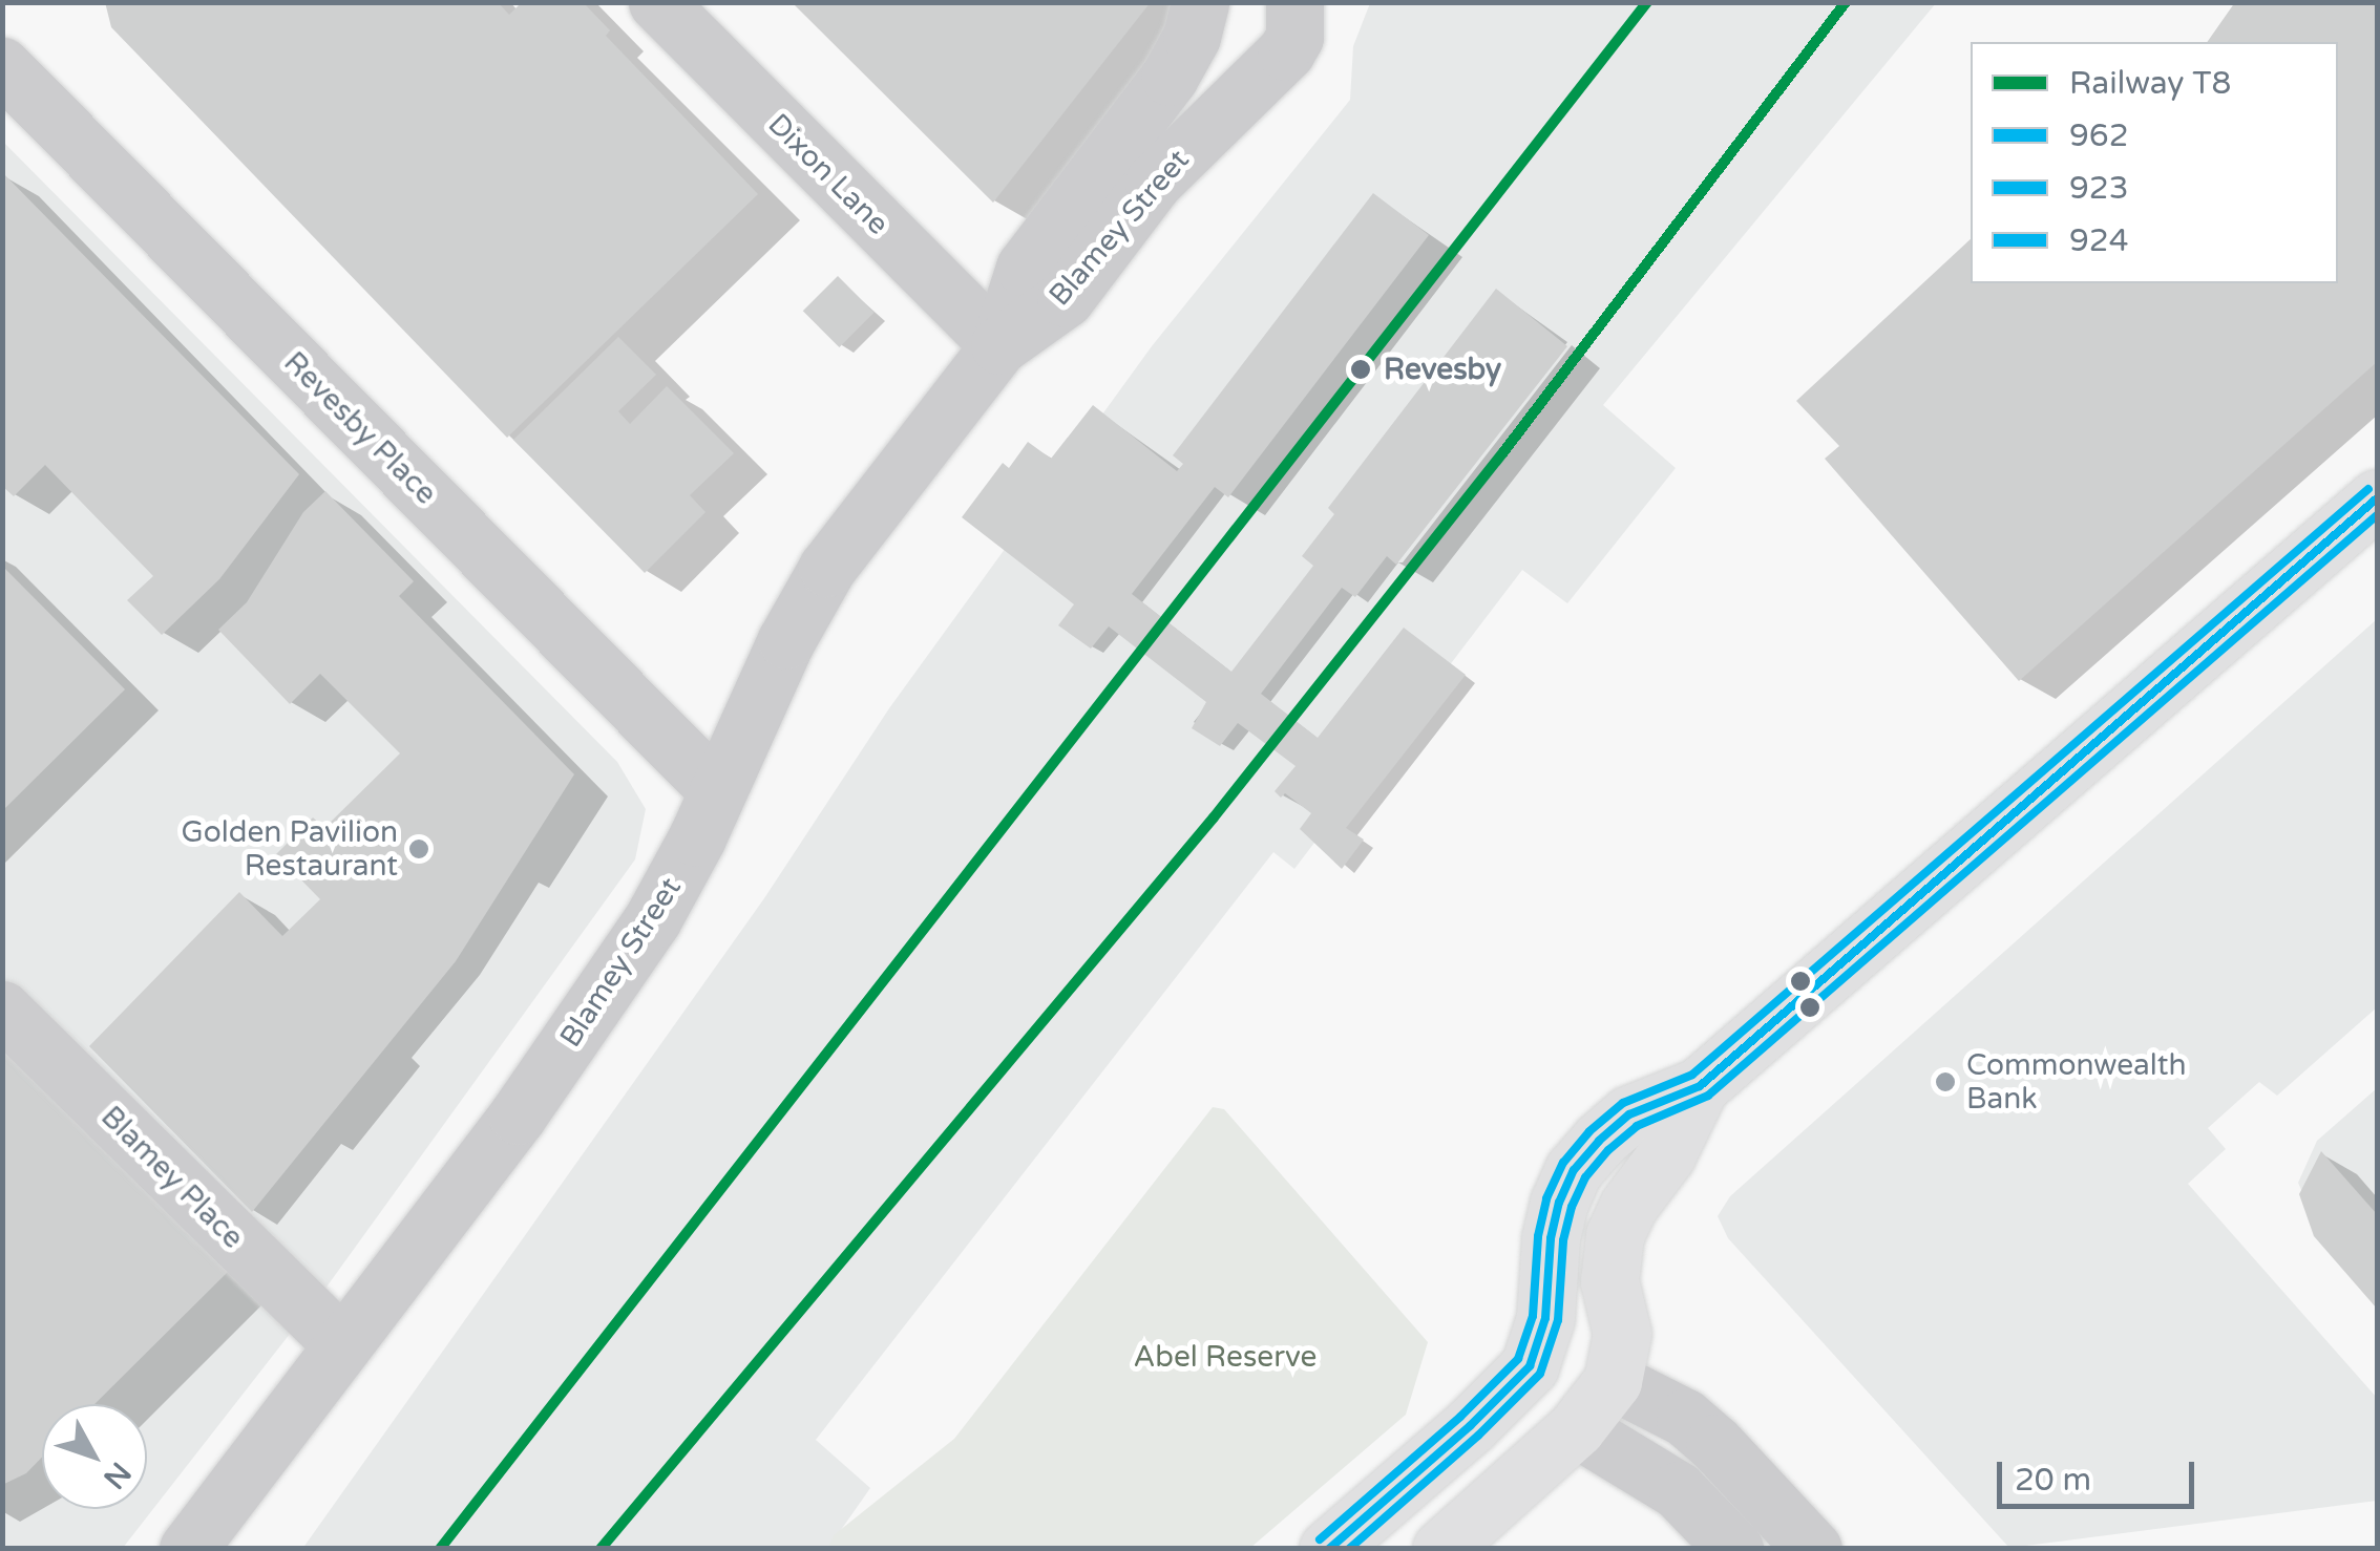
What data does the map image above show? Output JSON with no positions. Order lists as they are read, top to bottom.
{
  "streets": {
    "street": [
      "Dixon Lane",
      "Blamey Street",
      "Revesby Place",
      "Blamey Place"
    ]
  },
  "crossings": [
    ["Dixon Lane", "Blamey Street"],
    ["Blamey Street", "Revesby Place"],
    ["Blamey Street", "Blamey Place"]
  ],
  "parks": ["Abel Reserve"],
  "places": ["Revesby", "Golden Pavilion Restaurant", "Commonwealth Bank"],
  "lines": [
    "rail line T8",
    "transit line 924",
    "transit line 962",
    "transit line 923"
  ],
  "legend": [
    "Railway T8",
    "962",
    "923",
    "924"
  ],
  "scale_bar": "20 m",
  "north": "bottom right"
}
